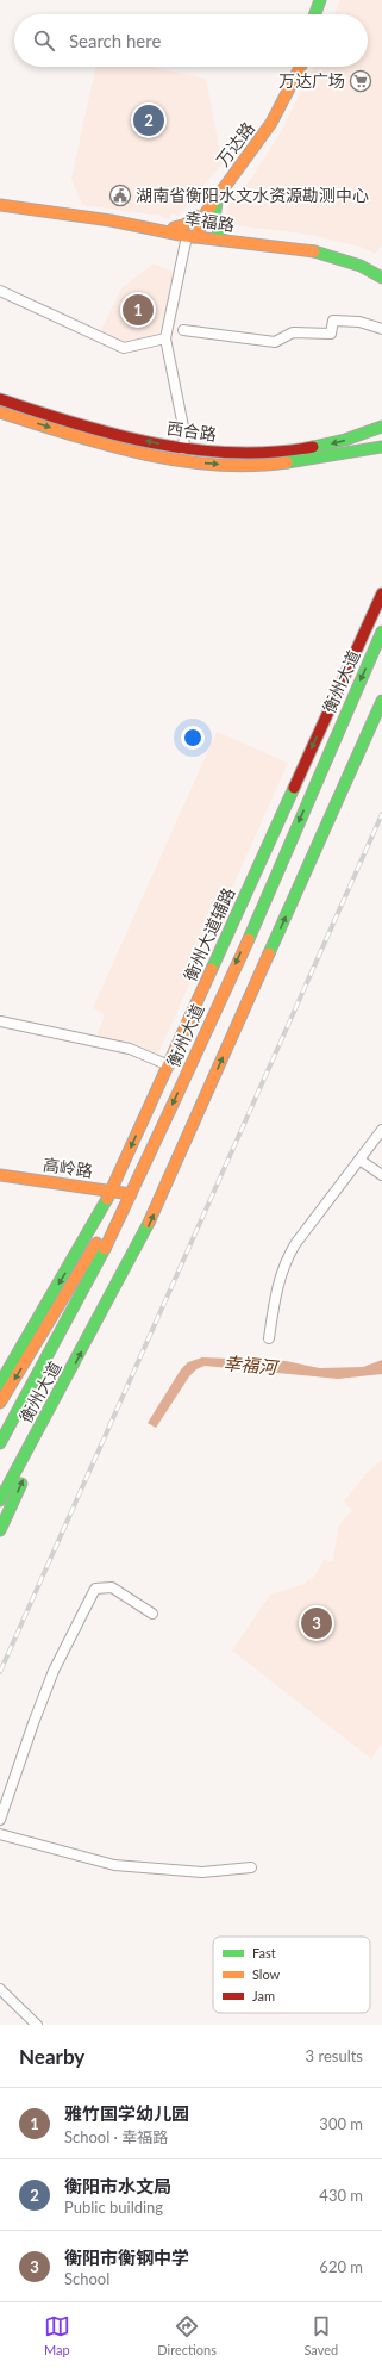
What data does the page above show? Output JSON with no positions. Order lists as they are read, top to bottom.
{
  "streets": {
    "main road": [
      "万达路",
      "幸福路",
      "西合路",
      "衡州大道",
      "衡州大道辅路",
      "高岭路"
    ]
  },
  "crossings": [
    ["万达路", "幸福路"],
    ["衡州大道", "高岭路"],
    ["衡州大道辅路", "高岭路"]
  ],
  "water": ["幸福河"],
  "places": {
    "supermarket": ["万达广场"],
    "public building": ["湖南省衡阳水文水资源勘测中心"]
  },
  "legend": ["Fast", "Slow", "Jam"],
  "page": {
    "search": "Search here",
    "pins": ["2", "1", "3"],
    "heading": ["Nearby", "3 results"],
    "list": [
      {
        "mark": "1",
        "name": "雅竹国学幼儿园",
        "note": "School · 幸福路",
        "value": "300 m"
      },
      {
        "mark": "2",
        "name": "衡阳市水文局",
        "note": "Public building",
        "value": "430 m"
      },
      {
        "mark": "3",
        "name": "衡阳市衡钢中学",
        "note": "School",
        "value": "620 m"
      }
    ],
    "nav": ["Map", "Directions", "Saved"]
  }
}
